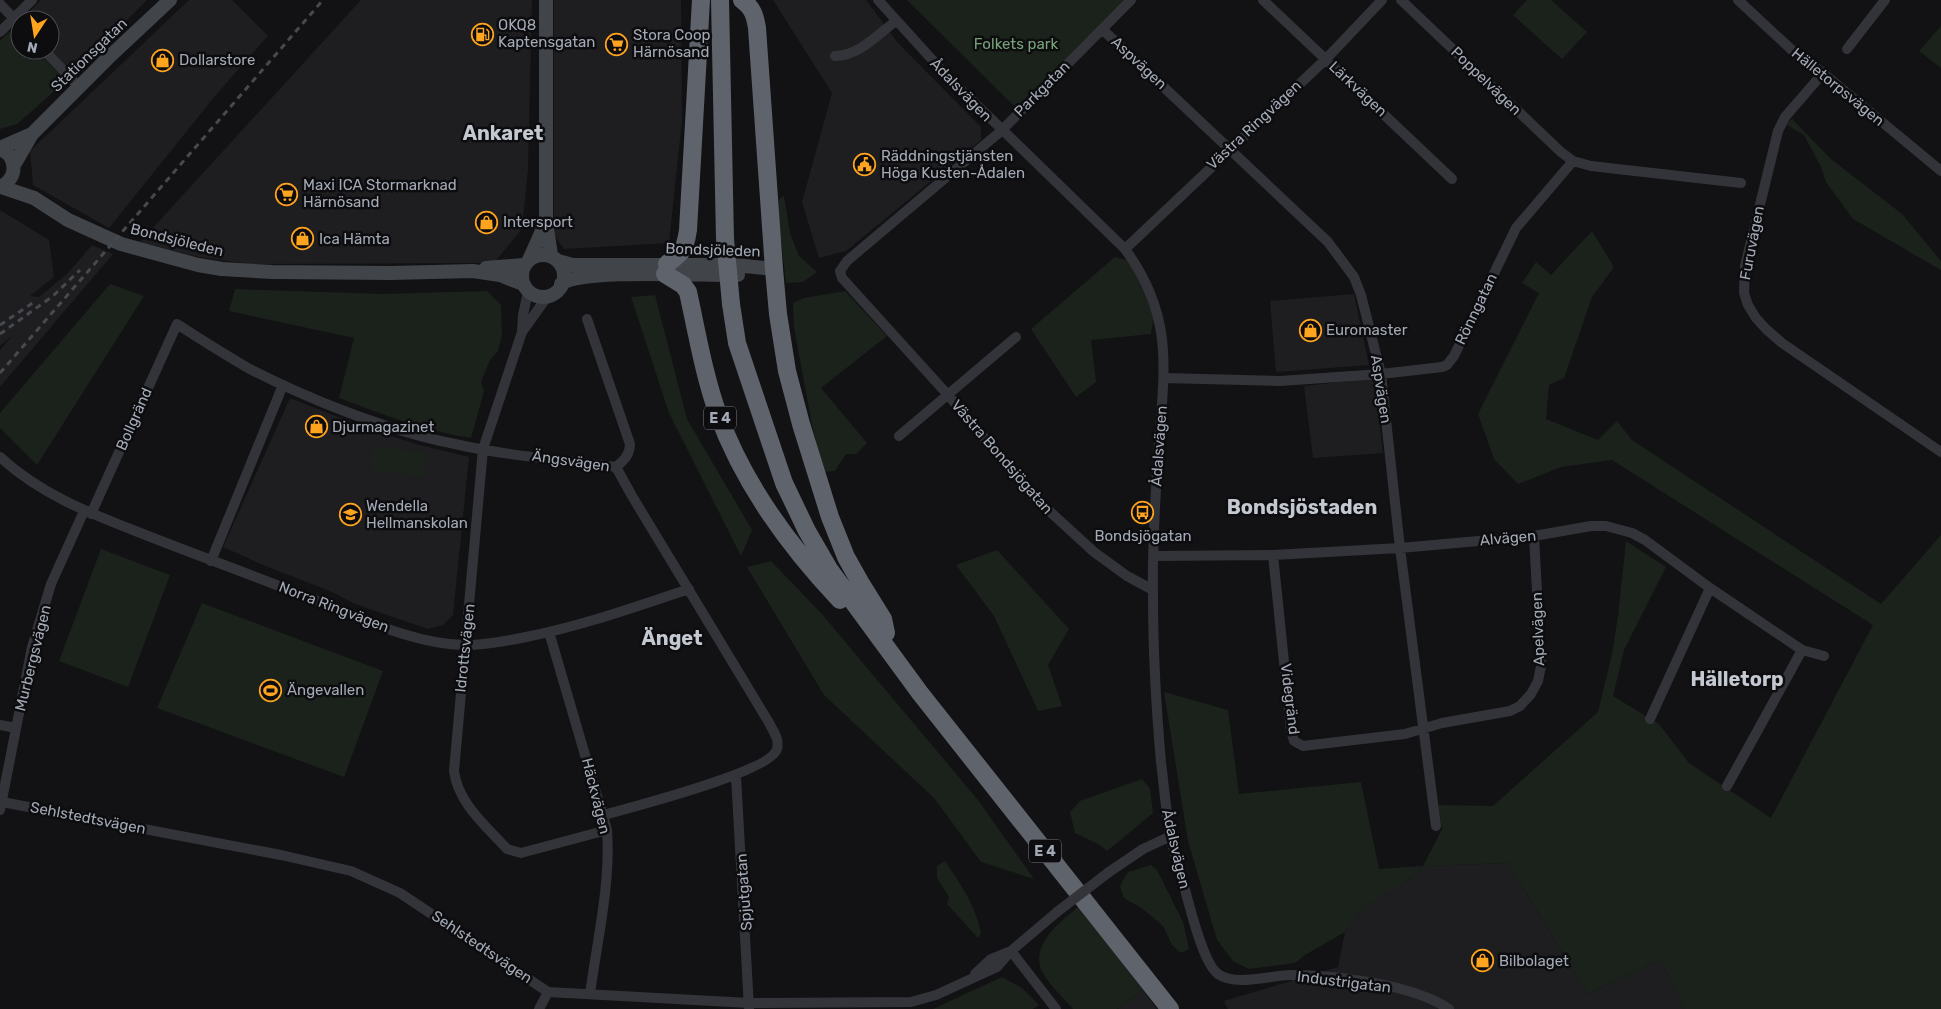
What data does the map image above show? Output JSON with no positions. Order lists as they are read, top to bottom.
{
  "streets": {
    "highway": ["E 4"],
    "main road": ["Stationsgatan", "Bondsjöleden"],
    "street": [
      "Aspvägen",
      "Poppelvägen",
      "Hälletorpsvägen",
      "Parkgatan",
      "Lärkvägen",
      "Ådalsvägen",
      "Västra Ringvägen",
      "Furuvägen",
      "Rönngatan",
      "Bollgränd",
      "Västra Bondsjögatan",
      "Ängsvägen",
      "Alvägen",
      "Norra Ringvägen",
      "Apelvägen",
      "Idrottsvägen",
      "Murbergsvägen",
      "Videgränd",
      "Häckvägen",
      "Sehlstedtsvägen",
      "Spjutgatan",
      "Industrigatan"
    ]
  },
  "crossings": [
    ["Stationsgatan", "Bondsjöleden"],
    ["Aspvägen", "Parkgatan"],
    ["Aspvägen", "Västra Ringvägen"],
    ["Aspvägen", "Rönngatan"],
    ["Aspvägen", "Alvägen"],
    ["Aspvägen", "Apelvägen"],
    ["Aspvägen", "Videgränd"],
    ["Poppelvägen", "Rönngatan"],
    ["Hälletorpsvägen", "Furuvägen"],
    ["Parkgatan", "Ådalsvägen"],
    ["Parkgatan", "Västra Bondsjögatan"],
    ["Lärkvägen", "Västra Ringvägen"],
    ["Ådalsvägen", "Västra Ringvägen"],
    ["Ådalsvägen", "Rönngatan"],
    ["Ådalsvägen", "Västra Bondsjögatan"],
    ["Ådalsvägen", "Alvägen"],
    ["Ådalsvägen", "Sehlstedtsvägen"],
    ["Ådalsvägen", "Industrigatan"],
    ["Bondsjöleden", "E 4"],
    ["Bondsjöleden", "Idrottsvägen"],
    ["Bollgränd", "Ängsvägen"],
    ["Bollgränd", "Norra Ringvägen"],
    ["Bollgränd", "Murbergsvägen"],
    ["Ängsvägen", "Norra Ringvägen"],
    ["Ängsvägen", "Idrottsvägen"],
    ["Ängsvägen", "Spjutgatan"],
    ["Alvägen", "Apelvägen"],
    ["Alvägen", "Videgränd"],
    ["Norra Ringvägen", "Idrottsvägen"],
    ["Norra Ringvägen", "Murbergsvägen"],
    ["Norra Ringvägen", "Häckvägen"],
    ["Apelvägen", "Videgränd"],
    ["Idrottsvägen", "Häckvägen"],
    ["Murbergsvägen", "Sehlstedtsvägen"],
    ["Häckvägen", "Sehlstedtsvägen"],
    ["Sehlstedtsvägen", "Spjutgatan"]
  ],
  "districts": [
    "Ankaret",
    "Bondsjöstaden",
    "Änget",
    "Hälletorp"
  ],
  "parks": ["Folkets park"],
  "places": {
    "fuel station": ["OKQ8 Kaptensgatan"],
    "supermarket": ["Stora Coop Härnösand", "Maxi ICA Stormarknad Härnösand"],
    "shop": [
      "Dollarstore",
      "Intersport",
      "Ica Hämta",
      "Euromaster",
      "Djurmagazinet",
      "Bilbolaget"
    ],
    "public building": ["Räddningstjänsten Höga Kusten-Ådalen"],
    "bus stop": ["Bondsjögatan"],
    "school or university": ["Wendella Hellmanskolan"],
    "sports": ["Ängevallen"]
  },
  "north": "bottom"
}
